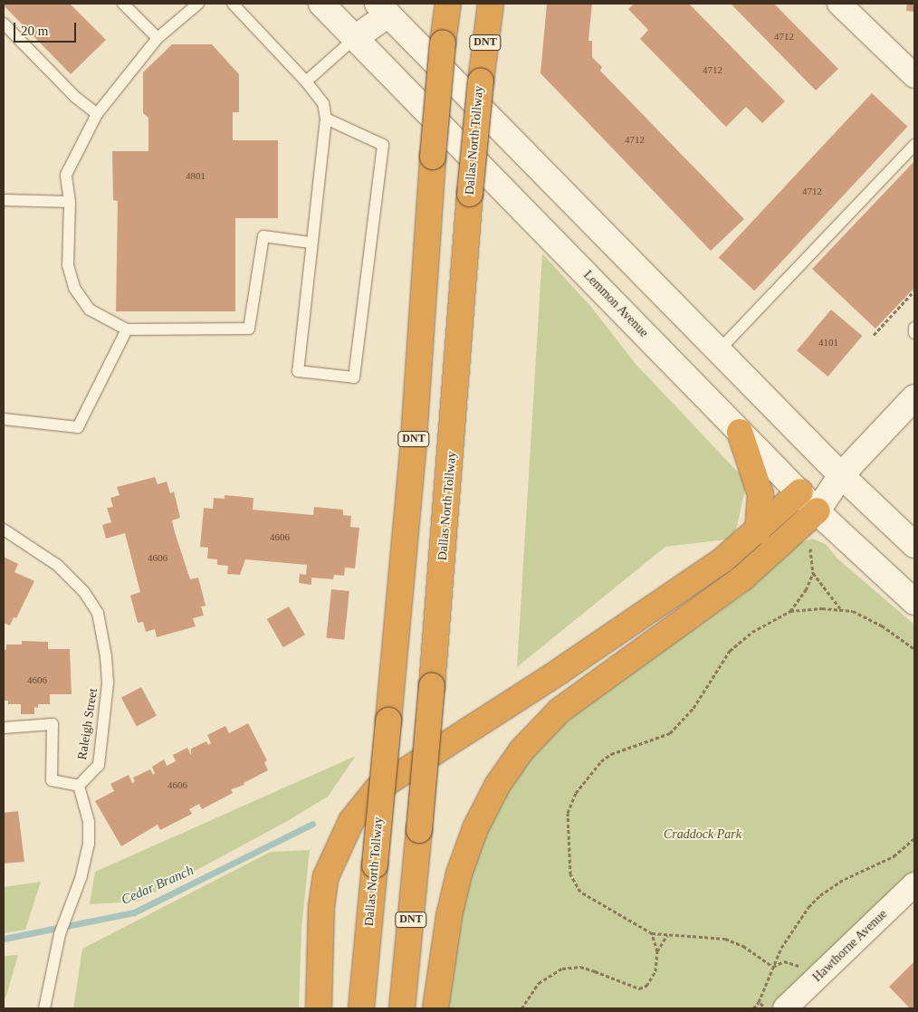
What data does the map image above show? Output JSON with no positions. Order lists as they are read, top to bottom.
{
  "streets": {
    "highway": ["DNT", "Dallas North Tollway"],
    "main road": ["Lemmon Avenue"],
    "street": ["Hawthorne Avenue"],
    "lane": ["Raleigh Street"]
  },
  "water": ["Cedar Branch"],
  "parks": ["Craddock Park"],
  "house_numbers": [
    "4712",
    "4712",
    "4712",
    "4801",
    "4712",
    "4101",
    "4606",
    "4606",
    "4606",
    "4606"
  ],
  "scale_bar": "20 m"
}
